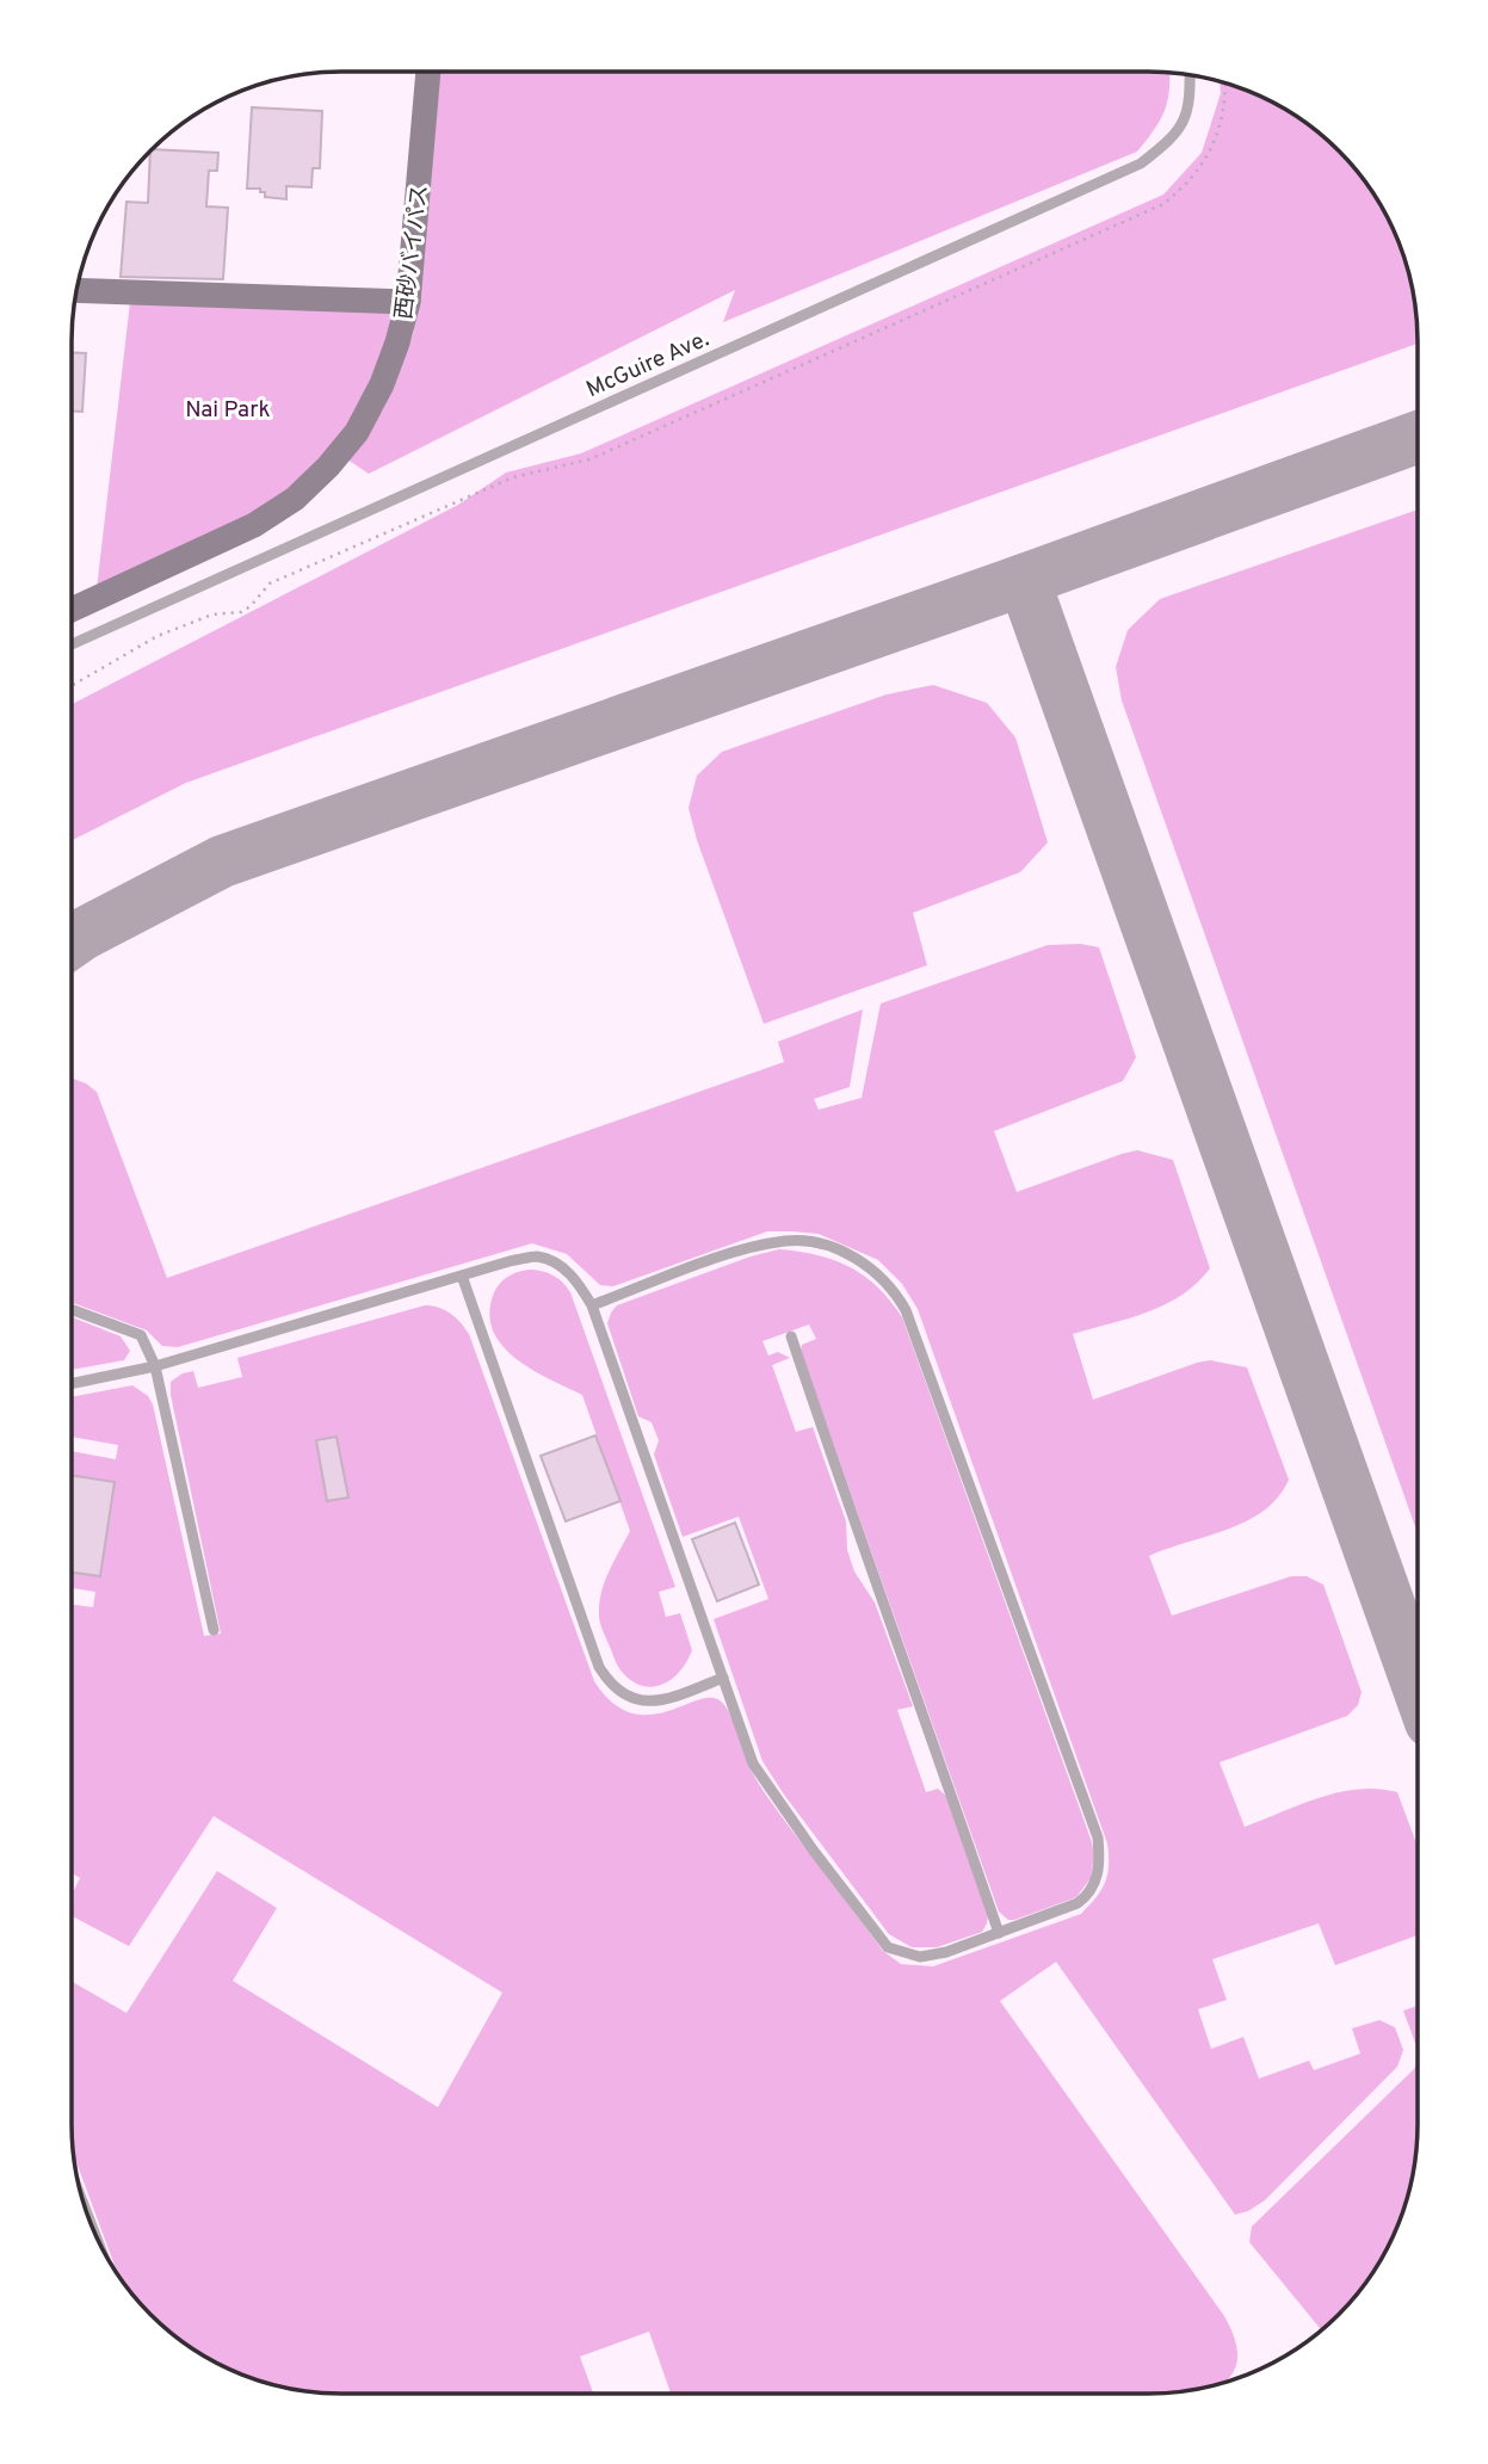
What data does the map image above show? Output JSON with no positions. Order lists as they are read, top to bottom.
{
  "streets": {
    "street": ["西砂バイパス"],
    "lane": ["McGuire Ave."]
  },
  "parks": ["Nai Park"]
}
